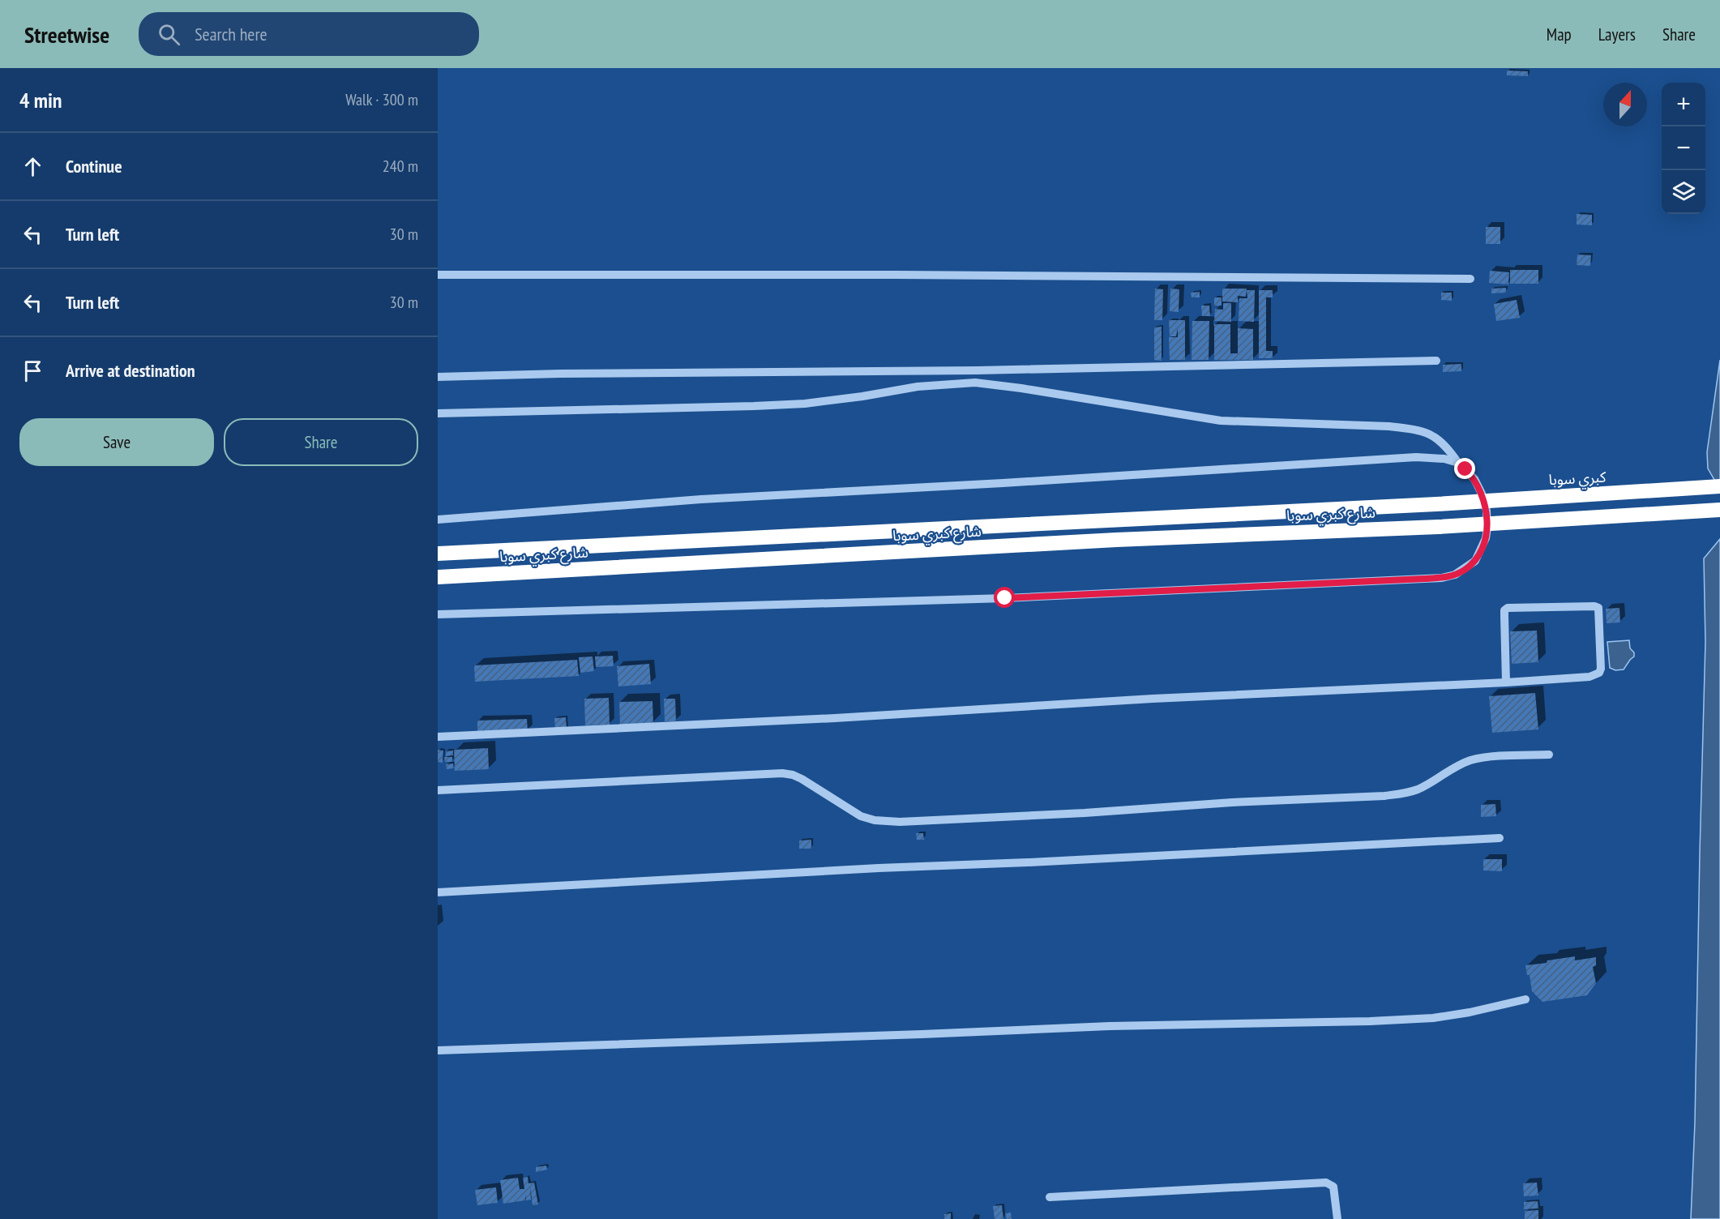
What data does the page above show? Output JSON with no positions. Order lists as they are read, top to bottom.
{
  "streets": {
    "highway": ["كبري سوبا", "شارع كبري سوبا"]
  },
  "crossings": [
    ["كبري سوبا", "شارع كبري سوبا"]
  ],
  "north": "top",
  "page": {
    "header": "Streetwise",
    "search": "Search here",
    "nav": ["Map", "Layers", "Share"],
    "heading": ["4 min", "Walk · 300 m"],
    "map_buttons": ["+", "−"],
    "list": [
      ["Continue", "240 m"],
      ["Turn left", "30 m"],
      ["Turn left", "30 m"],
      "Arrive at destination"
    ],
    "buttons": ["Save", "Share"]
  }
}
